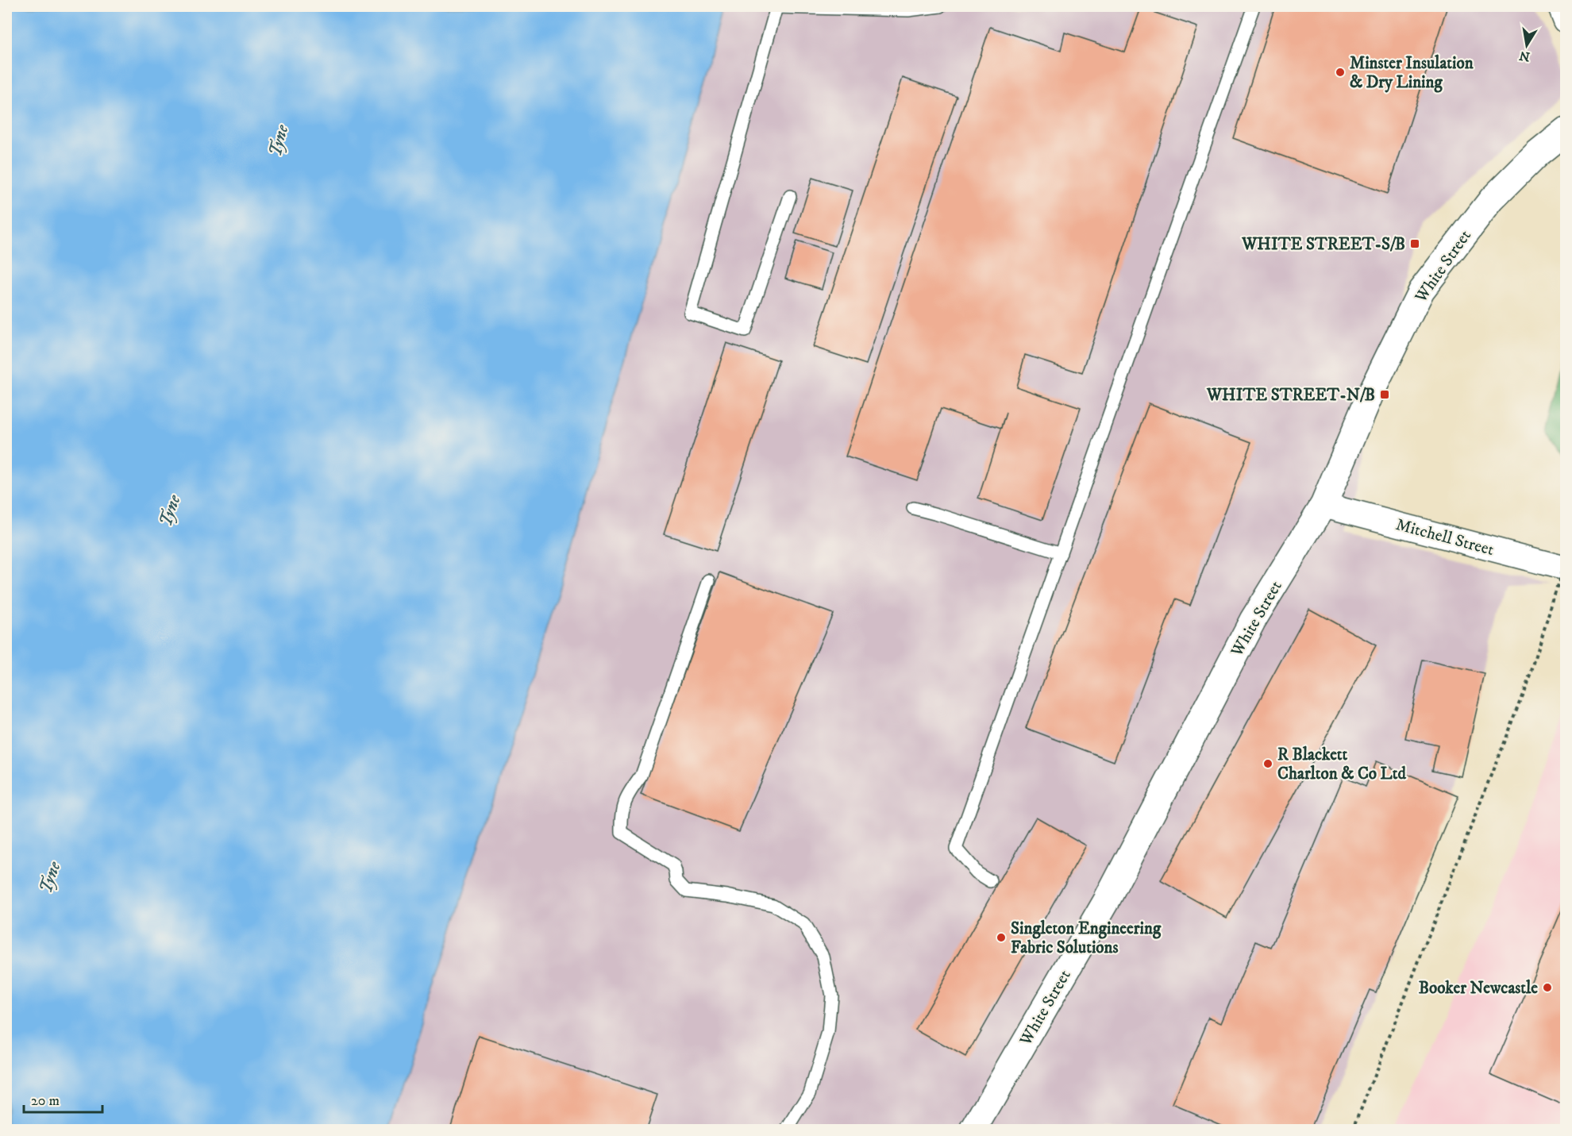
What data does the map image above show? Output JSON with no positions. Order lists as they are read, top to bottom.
{
  "streets": {
    "street": ["White Street", "Mitchell Street"]
  },
  "crossings": [
    ["White Street", "Mitchell Street"]
  ],
  "water": ["Tyne"],
  "places": {
    "other": [
      "Minster Insulation & Dry Lining",
      "R Blackett Charlton & Co Ltd",
      "Singleton Engineering Fabric Solutions",
      "Booker Newcastle"
    ],
    "transit": ["WHITE STREET-S/B", "WHITE STREET-N/B"]
  },
  "scale_bar": "20 m",
  "north": "bottom"
}
